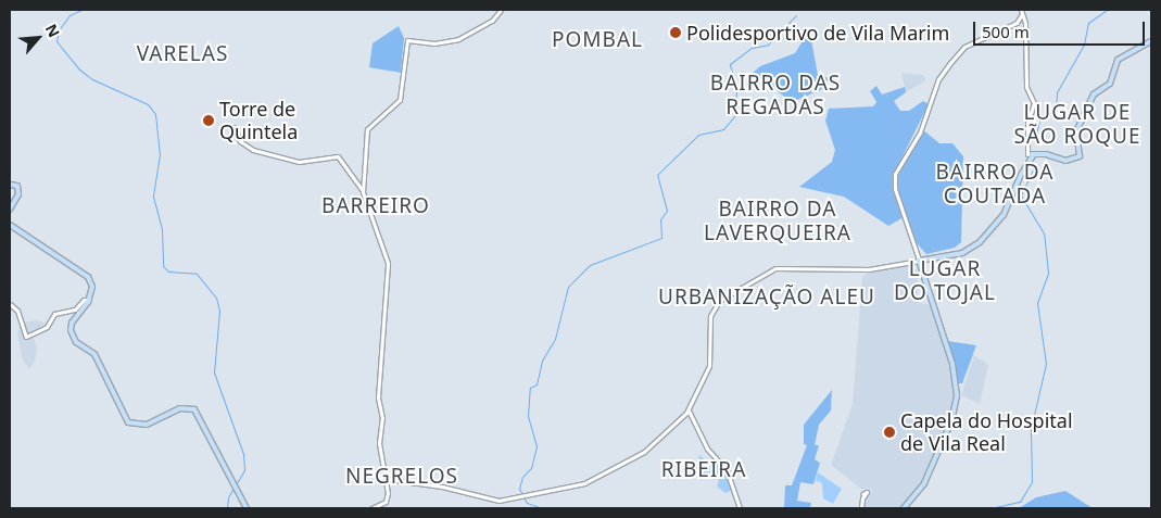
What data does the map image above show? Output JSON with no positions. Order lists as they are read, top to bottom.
{
  "districts": [
    "POMBAL",
    "VARELAS",
    "BAIRRO DAS REGADAS",
    "LUGAR DE SÃO ROQUE",
    "BAIRRO DA COUTADA",
    "BARREIRO",
    "BAIRRO DA LAVERQUEIRA",
    "LUGAR DO TOJAL",
    "URBANIZAÇÃO ALEU",
    "RIBEIRA",
    "NEGRELOS"
  ],
  "places": ["Polidesportivo de Vila Marim", "Torre de Quintela", "Capela do Hospital de Vila Real"],
  "scale_bar": "500 m",
  "north": "top right"
}
